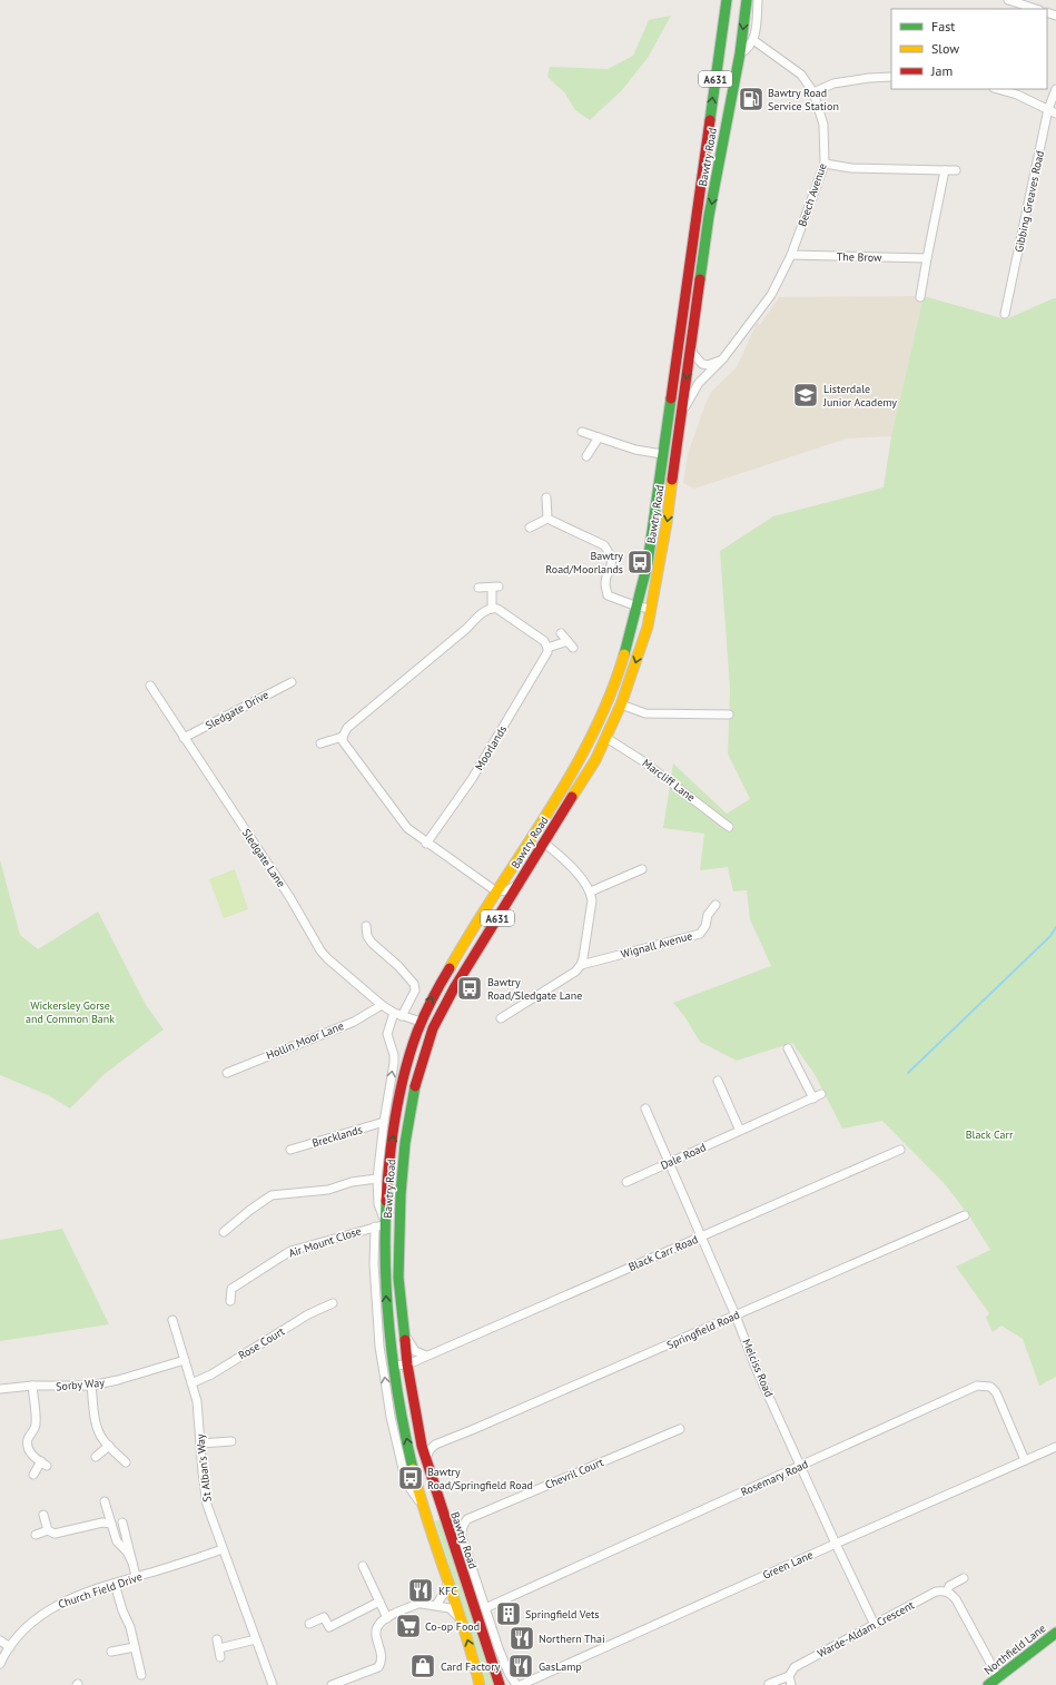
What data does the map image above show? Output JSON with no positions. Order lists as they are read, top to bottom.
{
  "streets": {
    "main road": ["A631", "Bawtry Road", "Northfield Lane"],
    "street": [
      "Beech Avenue",
      "Gibbing Greaves Road",
      "The Brow",
      "Sledgate Drive",
      "Moorlands",
      "Marcliff Lane",
      "Sledgate Lane",
      "Wignall Avenue",
      "Hollin Moor Lane",
      "Brecklands",
      "Dale Road",
      "Air Mount Close",
      "Black Carr Road",
      "Springfield Road",
      "Rose Court",
      "Melciss Road",
      "Sorby Way",
      "St Alban's Way",
      "Chevril Court",
      "Rosemary Road",
      "Green Lane",
      "Church Field Drive",
      "Warde-Aldam Crescent"
    ]
  },
  "crossings": [
    ["A631", "Bawtry Road"],
    ["Bawtry Road", "Beech Avenue"],
    ["Bawtry Road", "Marcliff Lane"],
    ["Bawtry Road", "Sledgate Lane"],
    ["Bawtry Road", "Brecklands"],
    ["Bawtry Road", "Air Mount Close"],
    ["Bawtry Road", "Black Carr Road"],
    ["Bawtry Road", "Springfield Road"],
    ["Bawtry Road", "Chevril Court"],
    ["Bawtry Road", "Rosemary Road"],
    ["Beech Avenue", "The Brow"],
    ["Sledgate Drive", "Sledgate Lane"],
    ["Sledgate Lane", "Hollin Moor Lane"],
    ["Dale Road", "Melciss Road"],
    ["Black Carr Road", "Melciss Road"],
    ["Springfield Road", "Melciss Road"],
    ["Rose Court", "St Alban's Way"],
    ["Melciss Road", "Rosemary Road"],
    ["Melciss Road", "Green Lane"],
    ["Melciss Road", "Warde-Aldam Crescent"],
    ["Sorby Way", "St Alban's Way"],
    ["St Alban's Way", "Church Field Drive"],
    ["Rosemary Road", "Green Lane"]
  ],
  "parks": ["Wickersley Gorse and Common Bank", "Black Carr"],
  "places": {
    "fuel station": ["Bawtry Road Service Station"],
    "school or university": ["Listerdale Junior Academy"],
    "bus stop": ["Bawtry Road/Moorlands", "Bawtry Road/Sledgate Lane", "Bawtry Road/Springfield Road"],
    "restaurant": ["KFC", "Northern Thai", "GasLamp"],
    "building": ["Springfield Vets"],
    "supermarket": ["Co-op Food"],
    "shop": ["Card Factory"]
  },
  "legend": ["Fast", "Slow", "Jam"]
}
